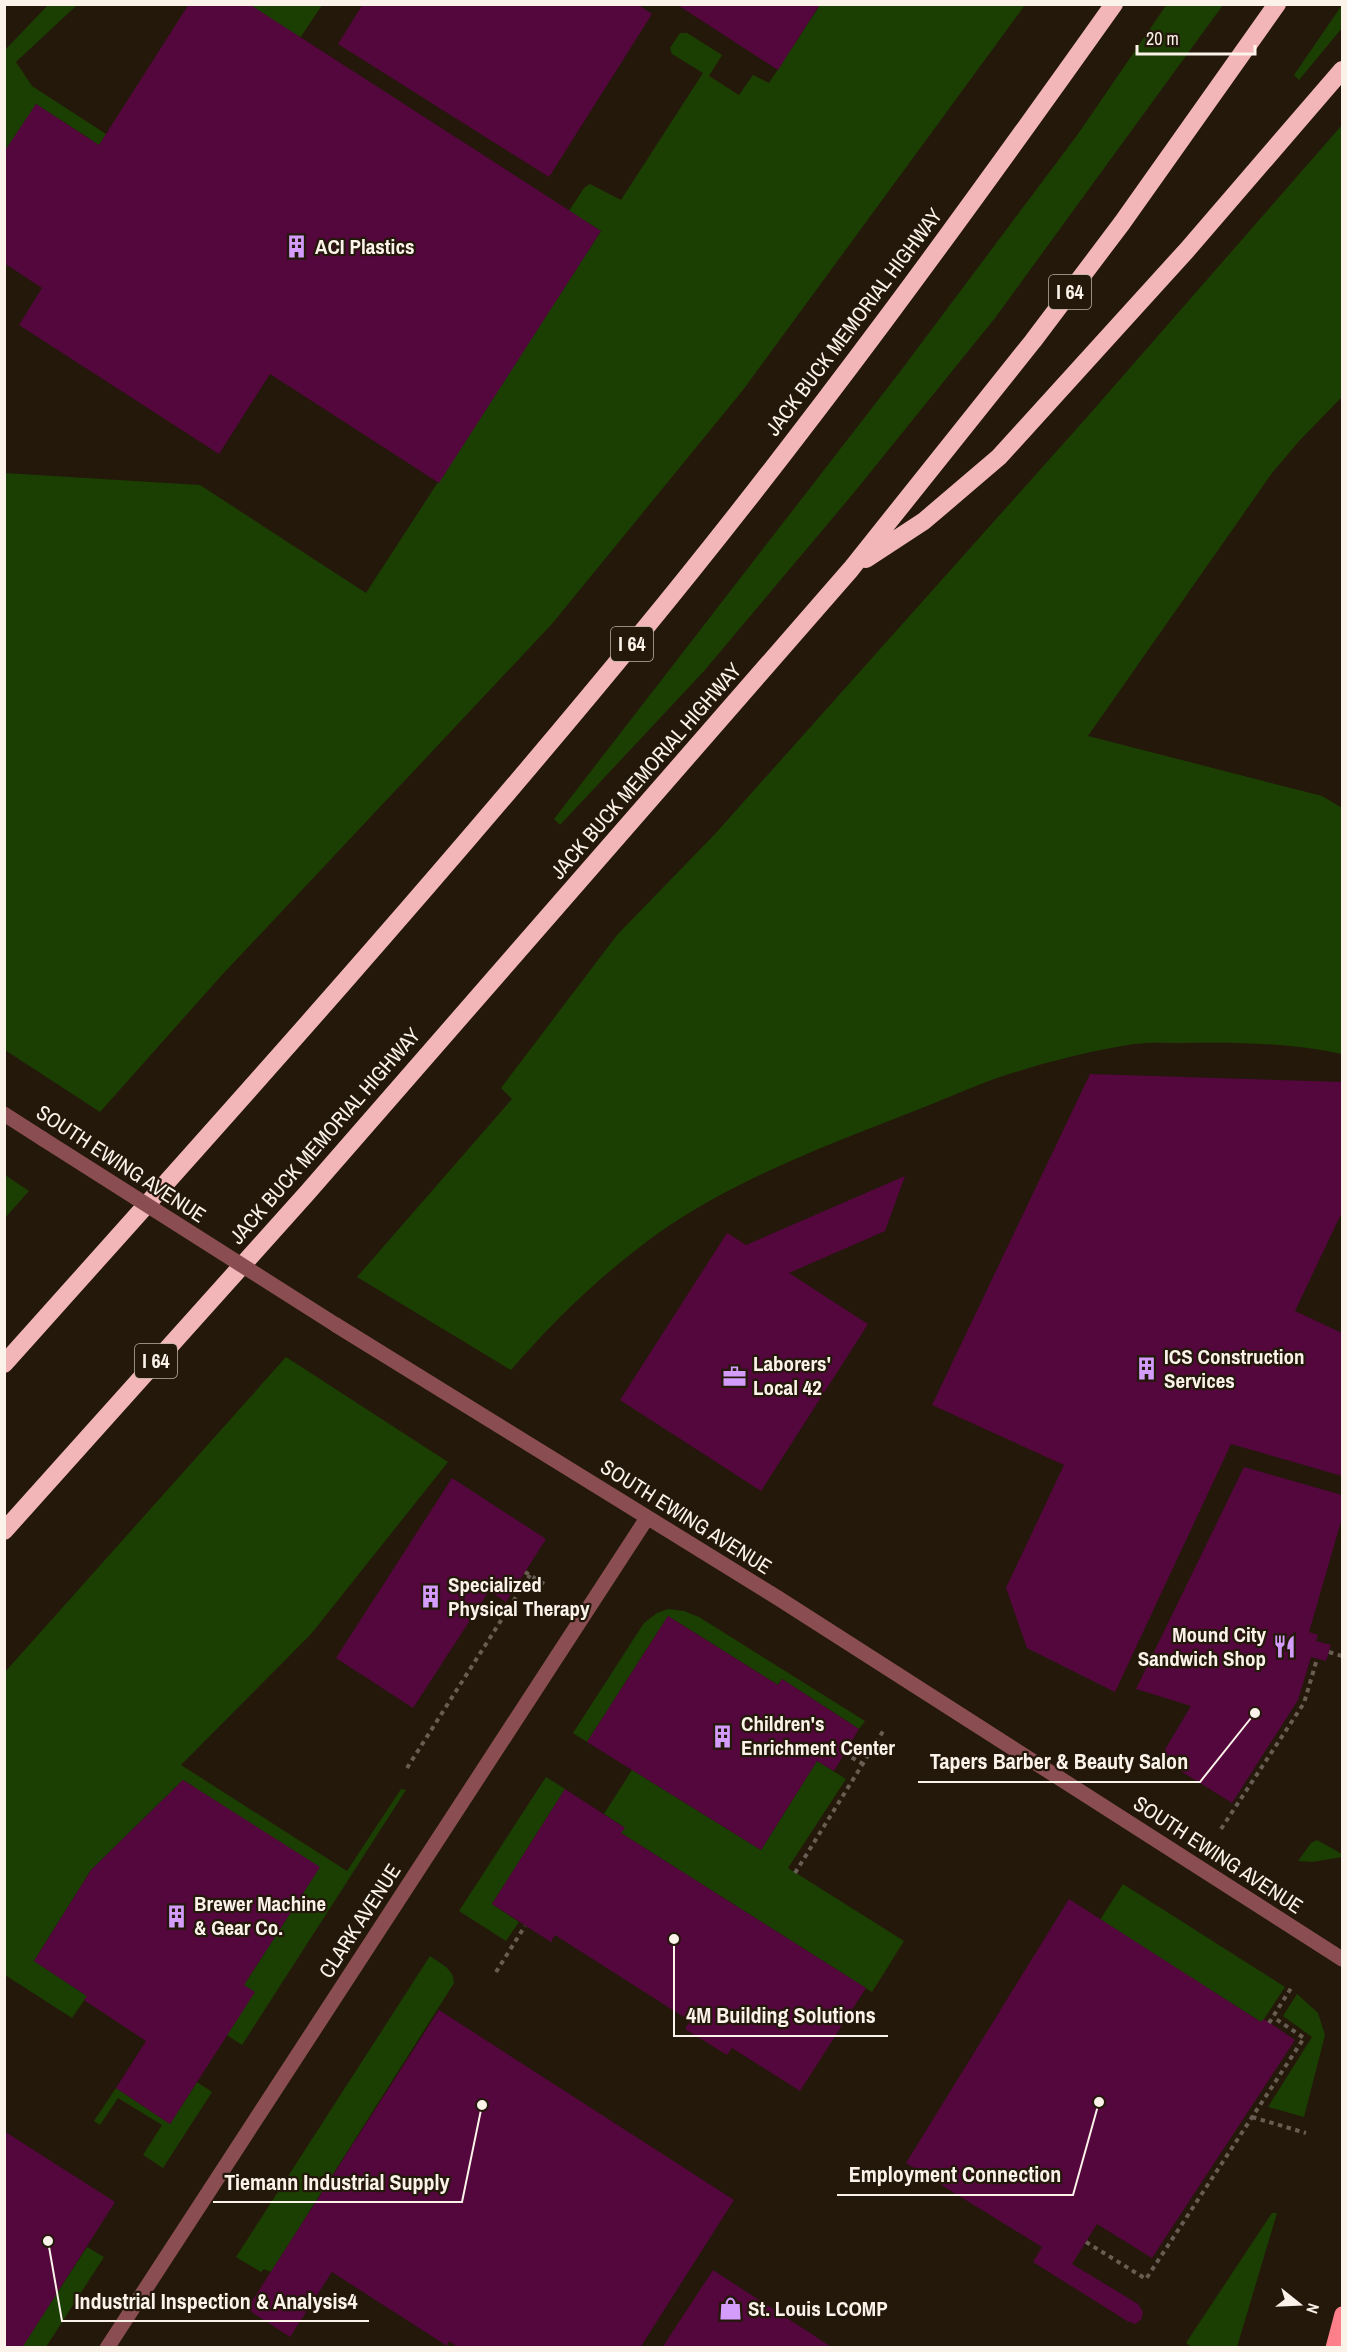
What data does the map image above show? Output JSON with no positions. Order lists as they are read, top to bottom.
{
  "streets": {
    "highway": ["I 64", "JACK BUCK MEMORIAL HIGHWAY"],
    "street": ["SOUTH EWING AVENUE", "CLARK AVENUE"]
  },
  "crossings": [
    ["SOUTH EWING AVENUE", "CLARK AVENUE"]
  ],
  "places": {
    "building": [
      "ACI Plastics",
      "ICS Construction Services",
      "Specialized Physical Therapy",
      "Children's Enrichment Center",
      "Brewer Machine & Gear Co."
    ],
    "office": ["Laborers' Local 42"],
    "restaurant": ["Mound City Sandwich Shop"],
    "other": [
      "Tapers Barber & Beauty Salon",
      "4M Building Solutions",
      "Employment Connection",
      "Tiemann Industrial Supply",
      "Industrial Inspection & Analysis4"
    ],
    "shop": ["St. Louis LCOMP"]
  },
  "scale_bar": "20 m",
  "north": "right"
}
